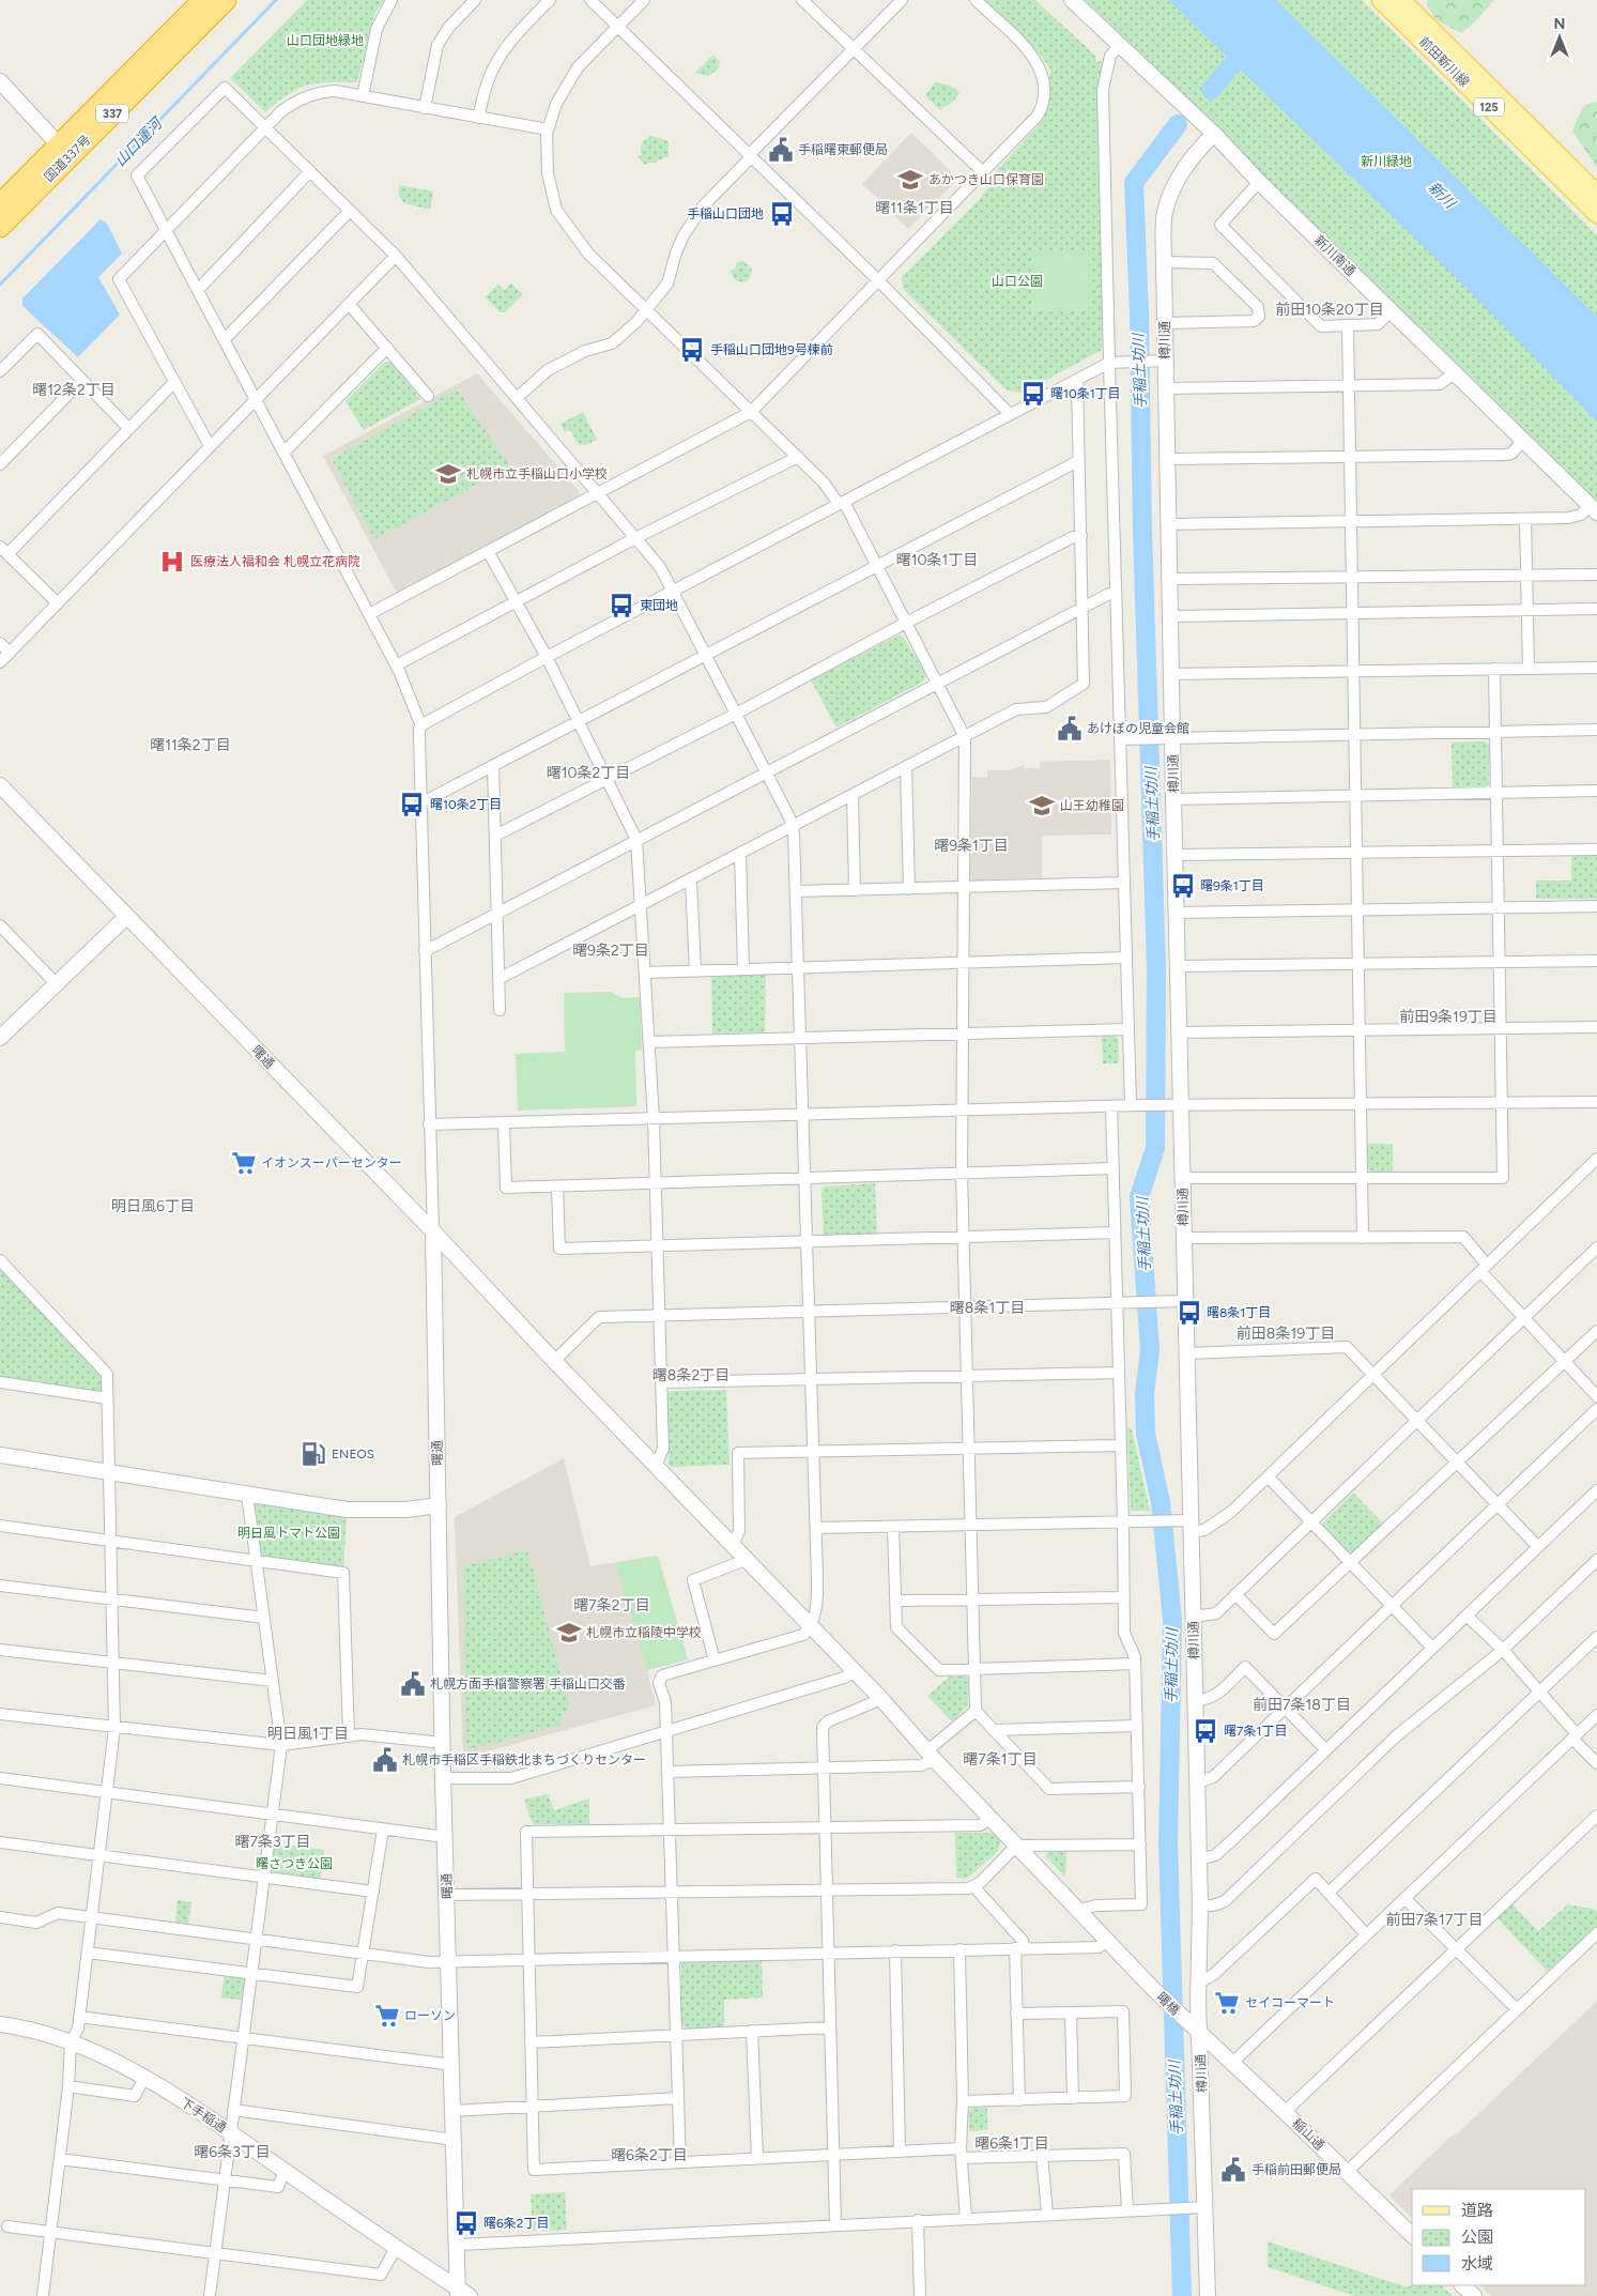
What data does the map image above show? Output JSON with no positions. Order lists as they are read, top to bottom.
{
  "streets": {
    "highway": ["337", "国道337号"],
    "main road": ["前田新川線", "125"],
    "street": [
      "新川南通",
      "樽川通",
      "曙通",
      "曙橋",
      "下手稲通",
      "稲山通"
    ]
  },
  "crossings": [
    ["新川南通", "樽川通"],
    ["樽川通", "曙橋"],
    ["樽川通", "稲山通"],
    ["曙通", "曙橋"],
    ["曙通", "下手稲通"],
    ["曙橋", "稲山通"]
  ],
  "districts": [
    "曙11条1丁目",
    "前田10条20丁目",
    "曙12条2丁目",
    "曙10条1丁目",
    "曙11条2丁目",
    "曙10条2丁目",
    "曙9条1丁目",
    "曙9条2丁目",
    "前田9条19丁目",
    "明日風6丁目",
    "曙8条1丁目",
    "前田8条19丁目",
    "曙8条2丁目",
    "曙7条2丁目",
    "前田7条18丁目",
    "明日風1丁目",
    "曙7条1丁目",
    "曙7条3丁目",
    "前田7条17丁目",
    "曙6条1丁目",
    "曙6条3丁目",
    "曙6条2丁目"
  ],
  "water": ["山口運河", "新川", "手稲土功川"],
  "parks": [
    "山口団地緑地",
    "新川緑地",
    "山口公園",
    "明日風トマト公園",
    "曙さつき公園"
  ],
  "places": {
    "public building": [
      "手稲曙東郵便局",
      "あけぼの児童会館",
      "札幌方面手稲警察署 手稲山口交番",
      "札幌市手稲区手稲鉄北まちづくりセンター",
      "手稲前田郵便局"
    ],
    "school or university": [
      "あかつき山口保育園",
      "札幌市立手稲山口小学校",
      "山王幼稚園",
      "札幌市立稲陵中学校"
    ],
    "bus stop": [
      "手稲山口団地",
      "手稲山口団地9号棟前",
      "曙10条1丁目",
      "東団地",
      "曙10条2丁目",
      "曙9条1丁目",
      "曙8条1丁目",
      "曙7条1丁目",
      "曙6条2丁目"
    ],
    "hospital": ["医療法人福和会 札幌立花病院"],
    "supermarket": ["イオンスーパーセンター", "セイコーマート", "ローソン"],
    "fuel station": ["ENEOS"]
  },
  "legend": ["道路", "公園", "水域"],
  "north": "top"
}
